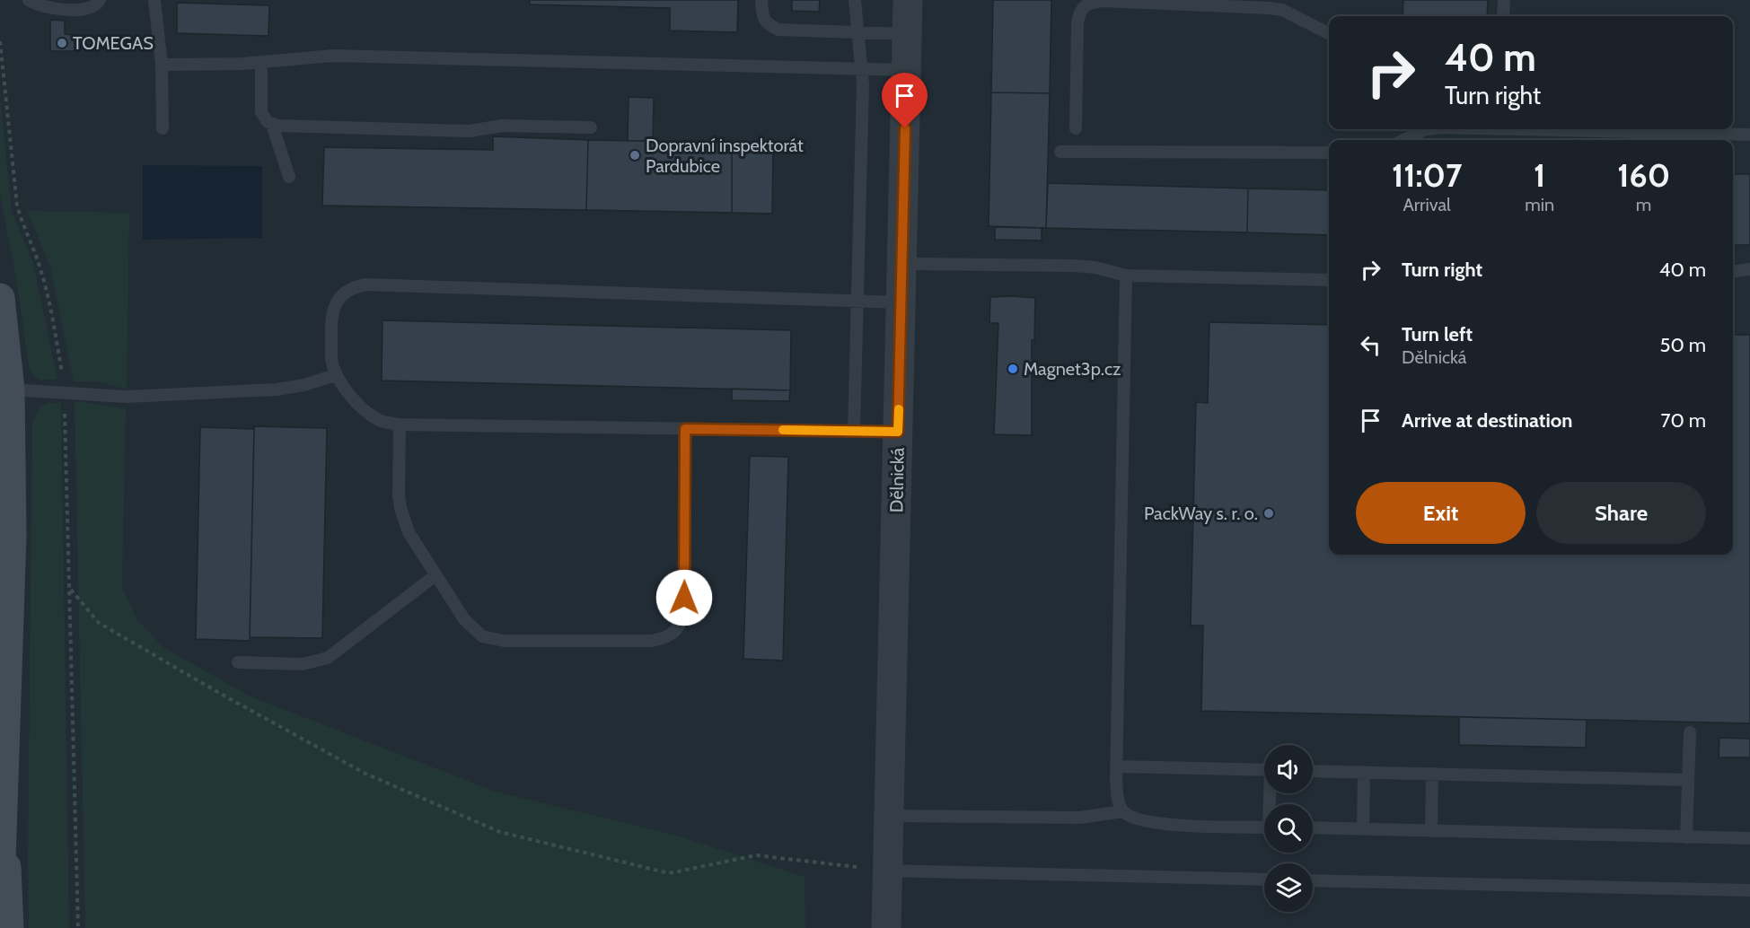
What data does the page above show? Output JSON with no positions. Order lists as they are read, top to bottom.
{
  "streets": {
    "street": ["Dělnická"]
  },
  "places": [
    "TOMEGAS",
    "Dopravní inspektorát Pardubice",
    "Magnet3p.cz",
    "PackWay s. r. o."
  ],
  "page": {
    "turn": ["40 m", "Turn right"],
    "eta": [
      "11:07",
      "Arrival",
      "1",
      "min",
      "160",
      "m"
    ],
    "list": [
      {
        "name": "Turn right",
        "value": "40 m"
      },
      {
        "name": "Turn left",
        "note": "Dělnická",
        "value": "50 m"
      },
      {
        "name": "Arrive at destination",
        "value": "70 m"
      }
    ],
    "buttons": ["Exit", "Share"]
  }
}
